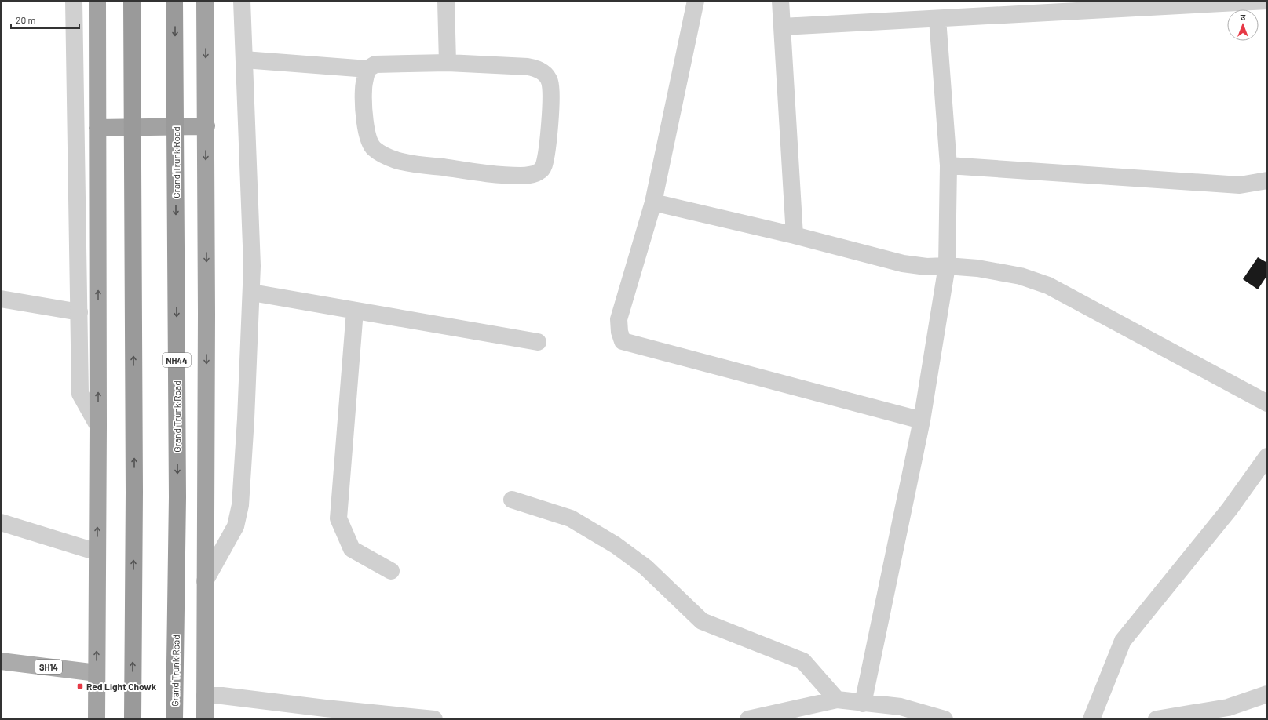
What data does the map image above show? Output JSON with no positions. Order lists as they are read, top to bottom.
{
  "streets": {
    "highway": ["Grand Trunk Road", "NH44"],
    "main road": ["SH14"]
  },
  "places": {
    "transit": ["Red Light Chowk"]
  },
  "scale_bar": "20 m",
  "north": "top"
}
